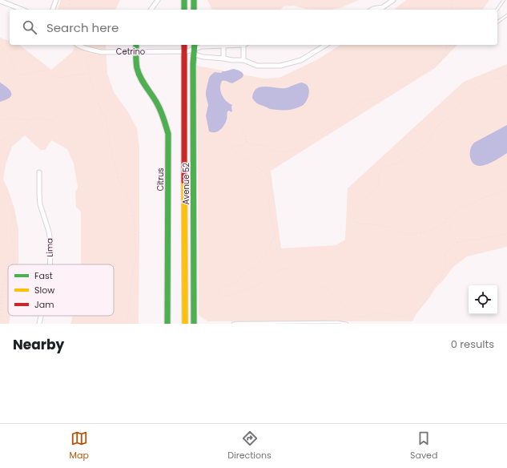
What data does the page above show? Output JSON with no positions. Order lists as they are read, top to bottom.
{
  "streets": {
    "main road": ["Citrus", "Avenue 52"],
    "street": ["Cetrino", "Lima"]
  },
  "crossings": [
    ["Cetrino", "Citrus"],
    ["Cetrino", "Avenue 52"]
  ],
  "legend": ["Fast", "Slow", "Jam"],
  "page": {
    "search": "Search here",
    "heading": ["Nearby", "0 results"],
    "nav": ["Map", "Directions", "Saved"]
  }
}
